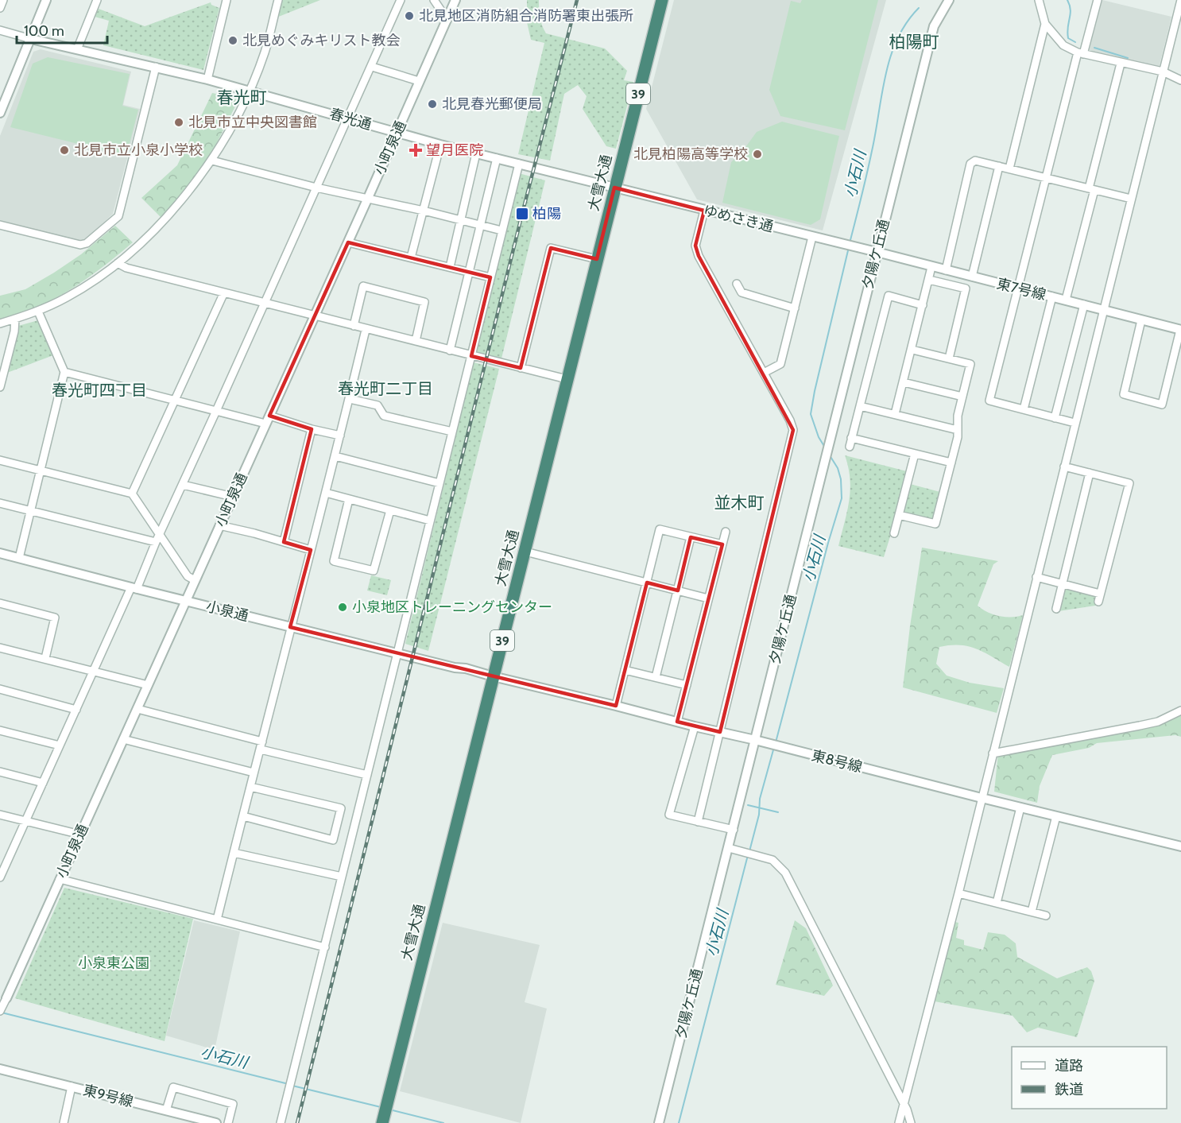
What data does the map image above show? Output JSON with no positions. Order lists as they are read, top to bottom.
{
  "streets": {
    "highway": ["39", "大雪大通"],
    "street": [
      "春光通",
      "小町泉通",
      "ゆめさき通",
      "夕陽ケ丘通",
      "東7号線",
      "小泉通",
      "東8号線",
      "東9号線"
    ]
  },
  "crossings": [
    ["春光通", "小町泉通"],
    ["春光通", "大雪大通"],
    ["春光通", "ゆめさき通"],
    ["小町泉通", "小泉通"],
    ["大雪大通", "ゆめさき通"],
    ["大雪大通", "小泉通"],
    ["大雪大通", "東8号線"],
    ["ゆめさき通", "東7号線"],
    ["夕陽ケ丘通", "東7号線"],
    ["夕陽ケ丘通", "東8号線"],
    ["小泉通", "東8号線"]
  ],
  "districts": [
    "柏陽町",
    "春光町",
    "春光町二丁目",
    "春光町四丁目",
    "並木町"
  ],
  "water": ["小石川"],
  "parks": ["小泉東公園"],
  "places": {
    "other": [
      "北見地区消防組合消防署東出張所",
      "北見めぐみキリスト教会",
      "北見春光郵便局",
      "北見市立中央図書館",
      "北見市立小泉小学校",
      "北見柏陽高等学校",
      "小泉地区トレーニングセンター"
    ],
    "health": ["望月医院"],
    "transit": ["柏陽"]
  },
  "legend": ["道路", "鉄道"],
  "scale_bar": "100 m"
}
